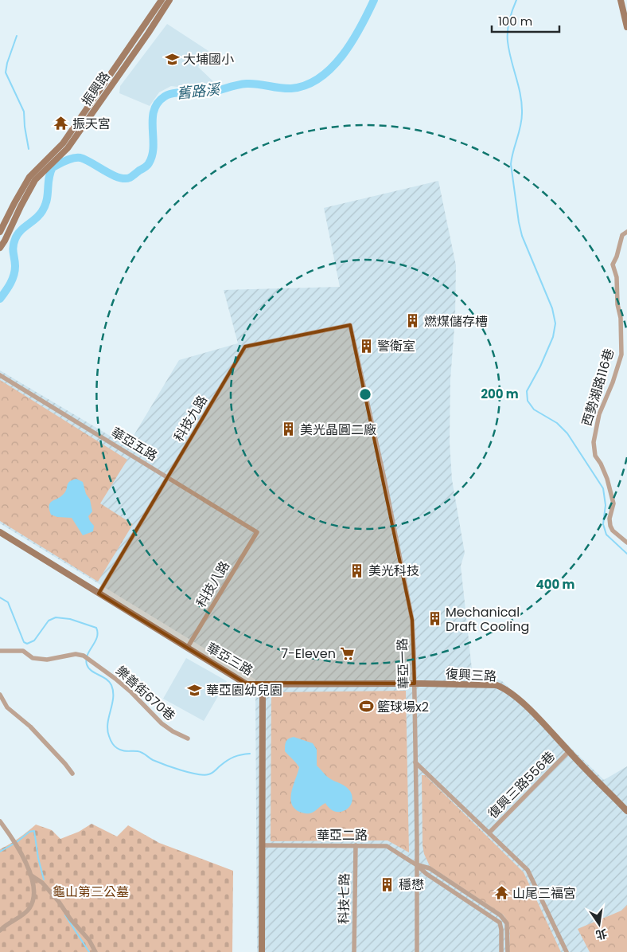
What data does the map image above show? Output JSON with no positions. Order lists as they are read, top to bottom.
{
  "streets": {
    "street": [
      "振興路",
      "西勢湖路116巷",
      "科技九路",
      "華亞五路",
      "科技八路",
      "華亞三路",
      "華亞一路",
      "復興三路",
      "樂善街670巷",
      "復興三路556巷",
      "華亞二路",
      "科技七路"
    ]
  },
  "crossings": [
    ["科技九路", "華亞五路"],
    ["科技九路", "華亞三路"],
    ["科技九路", "華亞一路"],
    ["華亞五路", "科技八路"],
    ["科技八路", "華亞三路"],
    ["華亞三路", "復興三路"],
    ["華亞三路", "華亞二路"],
    ["華亞一路", "復興三路"],
    ["華亞一路", "華亞二路"],
    ["復興三路", "復興三路556巷"],
    ["華亞二路", "科技七路"]
  ],
  "water": ["舊路溪"],
  "parks": ["龜山第三公墓"],
  "places": {
    "school or university": ["大埔國小", "華亞園幼兒園"],
    "temple": ["振天宮", "山尾三福宮"],
    "building": [
      "燃煤儲存槽",
      "警衛室",
      "美光晶圓二廠",
      "美光科技",
      "Mechanical Draft Cooling",
      "穩懋"
    ],
    "supermarket": ["7-Eleven"],
    "sports": ["籃球場x2"]
  },
  "scale_bar": "100 m",
  "north": "bottom",
  "rings": ["200 m", "400 m"]
}
